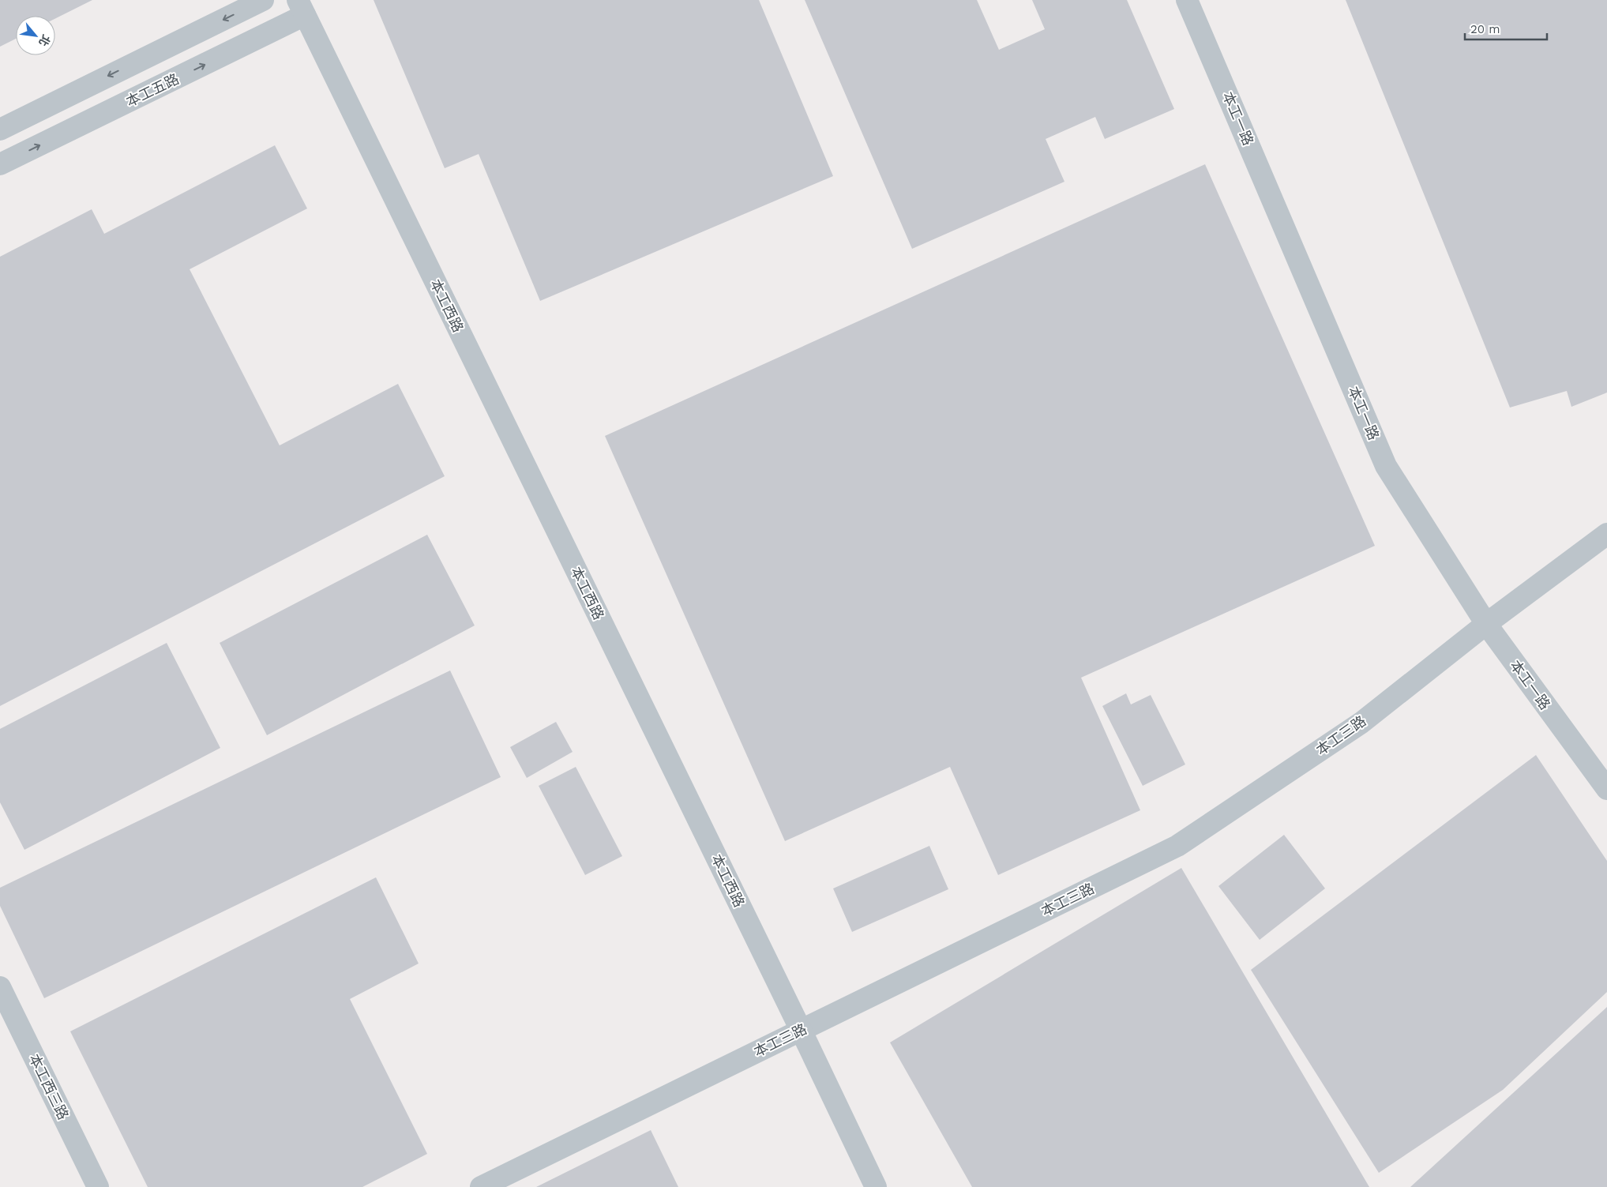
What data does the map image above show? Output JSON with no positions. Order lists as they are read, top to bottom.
{
  "streets": {
    "street": [
      "本工五路",
      "本工一路",
      "本工西路",
      "本工三路",
      "本工西三路"
    ]
  },
  "crossings": [
    ["本工五路", "本工西路"],
    ["本工一路", "本工三路"],
    ["本工西路", "本工三路"]
  ],
  "scale_bar": "20 m",
  "north": "bottom right"
}
